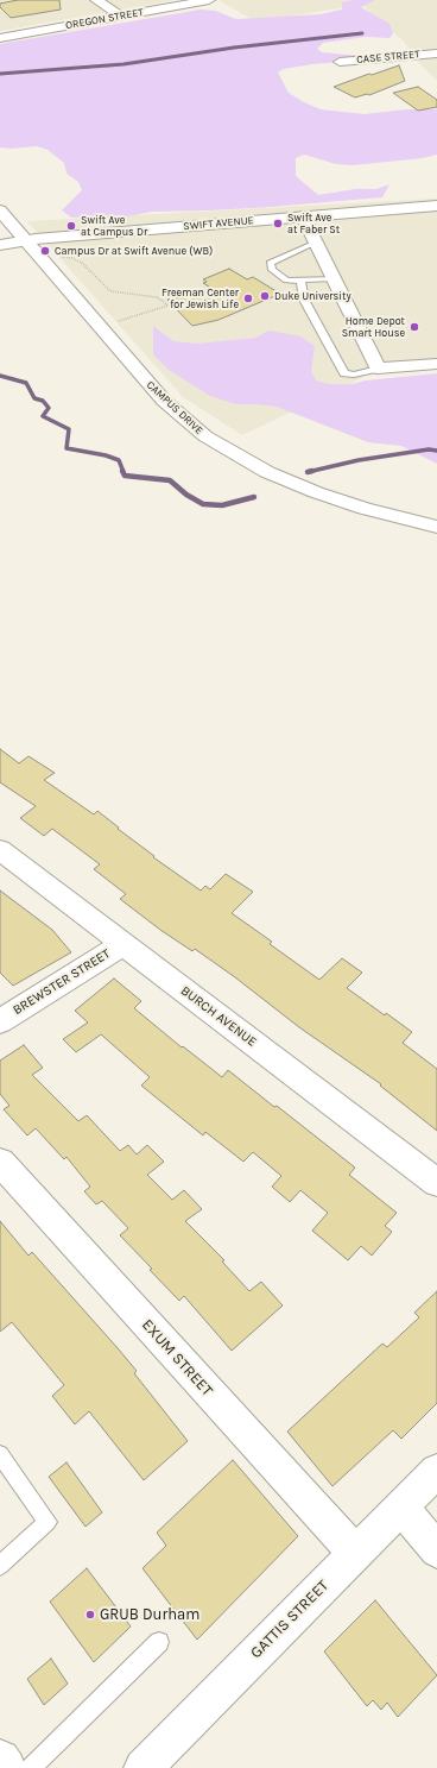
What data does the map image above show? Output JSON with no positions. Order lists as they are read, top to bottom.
{
  "streets": {
    "street": [
      "OREGON STREET",
      "CASE STREET",
      "SWIFT AVENUE",
      "CAMPUS DRIVE",
      "BREWSTER STREET",
      "BURCH AVENUE",
      "EXUM STREET",
      "GATTIS STREET"
    ]
  },
  "crossings": [
    ["SWIFT AVENUE", "CAMPUS DRIVE"],
    ["BREWSTER STREET", "BURCH AVENUE"],
    ["EXUM STREET", "GATTIS STREET"]
  ],
  "places": [
    "Swift Ave at Faber St",
    "Swift Ave at Campus Dr",
    "Campus Dr at Swift Avenue (WB)",
    "Duke University",
    "Freeman Center for Jewish Life",
    "Home Depot Smart House",
    "GRUB Durham"
  ]
}
